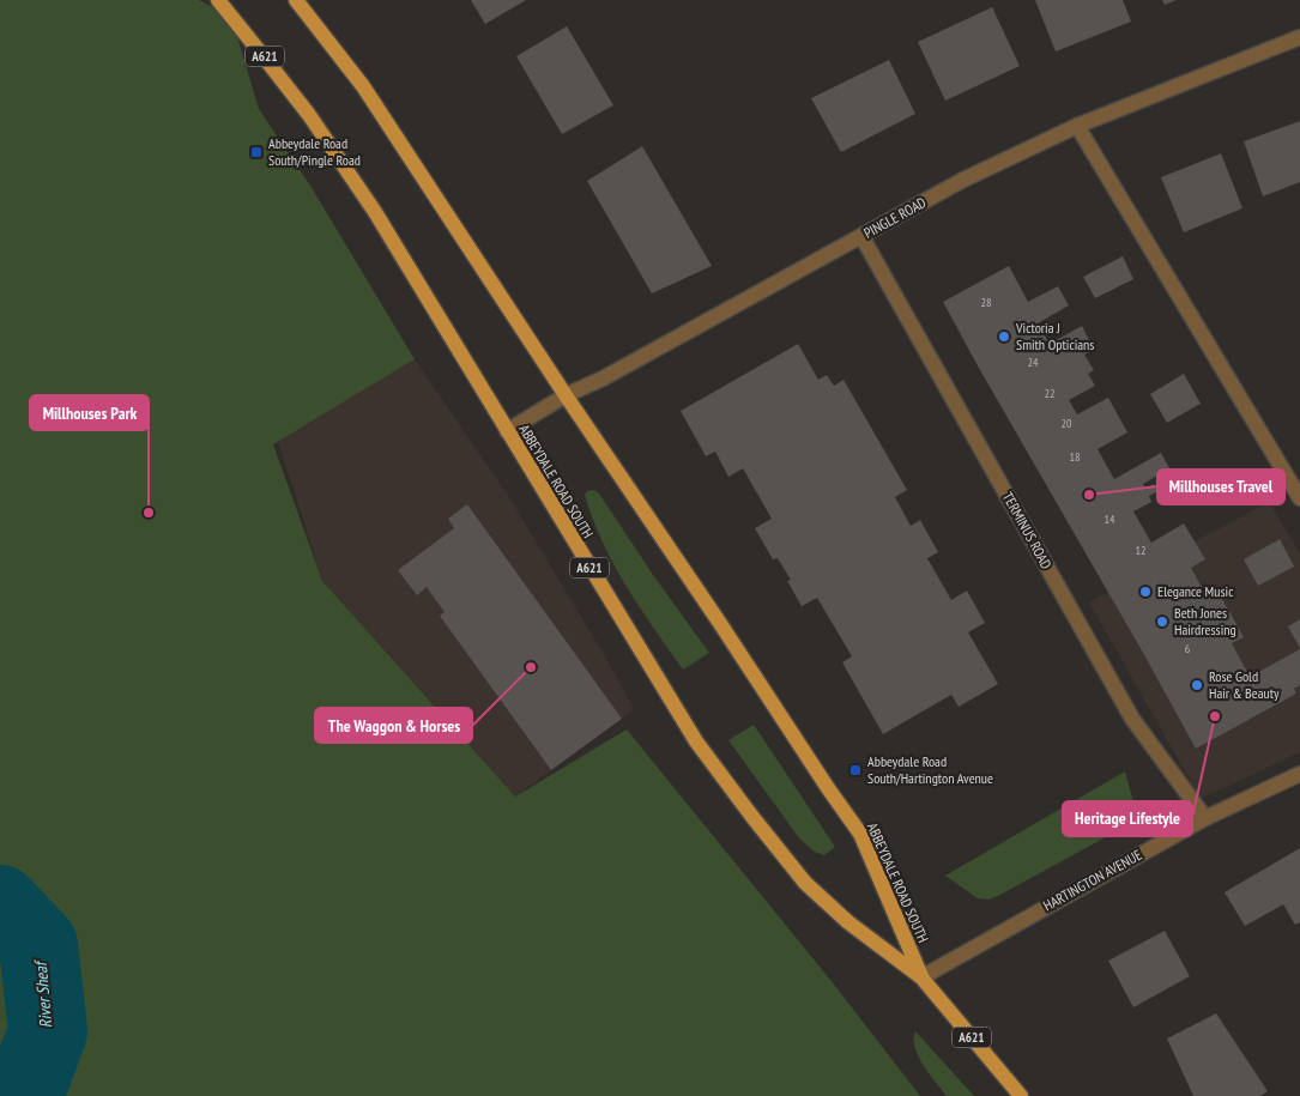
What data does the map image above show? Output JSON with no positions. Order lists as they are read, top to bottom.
{
  "streets": {
    "main road": ["A621", "ABBEYDALE ROAD SOUTH"],
    "street": ["PINGLE ROAD", "TERMINUS ROAD", "HARTINGTON AVENUE"]
  },
  "crossings": [
    ["PINGLE ROAD", "ABBEYDALE ROAD SOUTH"],
    ["PINGLE ROAD", "TERMINUS ROAD"],
    ["ABBEYDALE ROAD SOUTH", "HARTINGTON AVENUE"],
    ["TERMINUS ROAD", "HARTINGTON AVENUE"]
  ],
  "water": ["River Sheaf"],
  "places": {
    "transit": ["Abbeydale Road South/Pingle Road", "Abbeydale Road South/Hartington Avenue"],
    "other": [
      "Victoria J Smith Opticians",
      "Millhouses Travel",
      "Millhouses Park",
      "Elegance Music",
      "Beth Jones Hairdressing",
      "The Waggon & Horses",
      "Rose Gold Hair & Beauty",
      "Heritage Lifestyle"
    ]
  },
  "house_numbers": [
    "28",
    "24",
    "22",
    "20",
    "18",
    "14",
    "12",
    "6"
  ]
}
